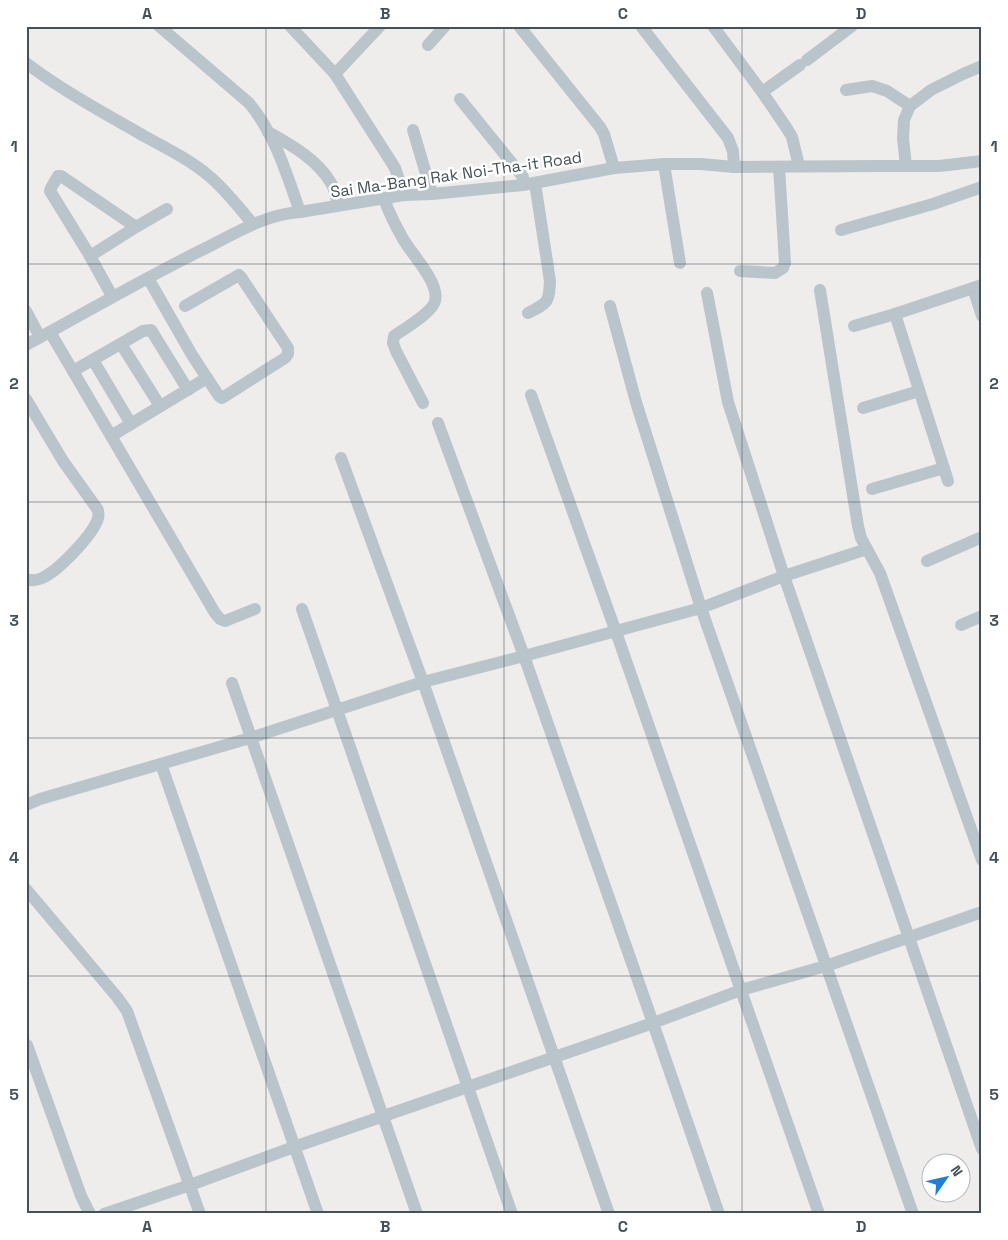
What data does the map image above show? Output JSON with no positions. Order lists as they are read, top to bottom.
{
  "streets": {
    "street": ["Sai Ma-Bang Rak Noi-Tha-it Road"]
  },
  "north": "top right",
  "grid": {
    "columns": [
      "A",
      "B",
      "C",
      "D"
    ],
    "rows": [
      "1",
      "2",
      "3",
      "4",
      "5"
    ]
  }
}
